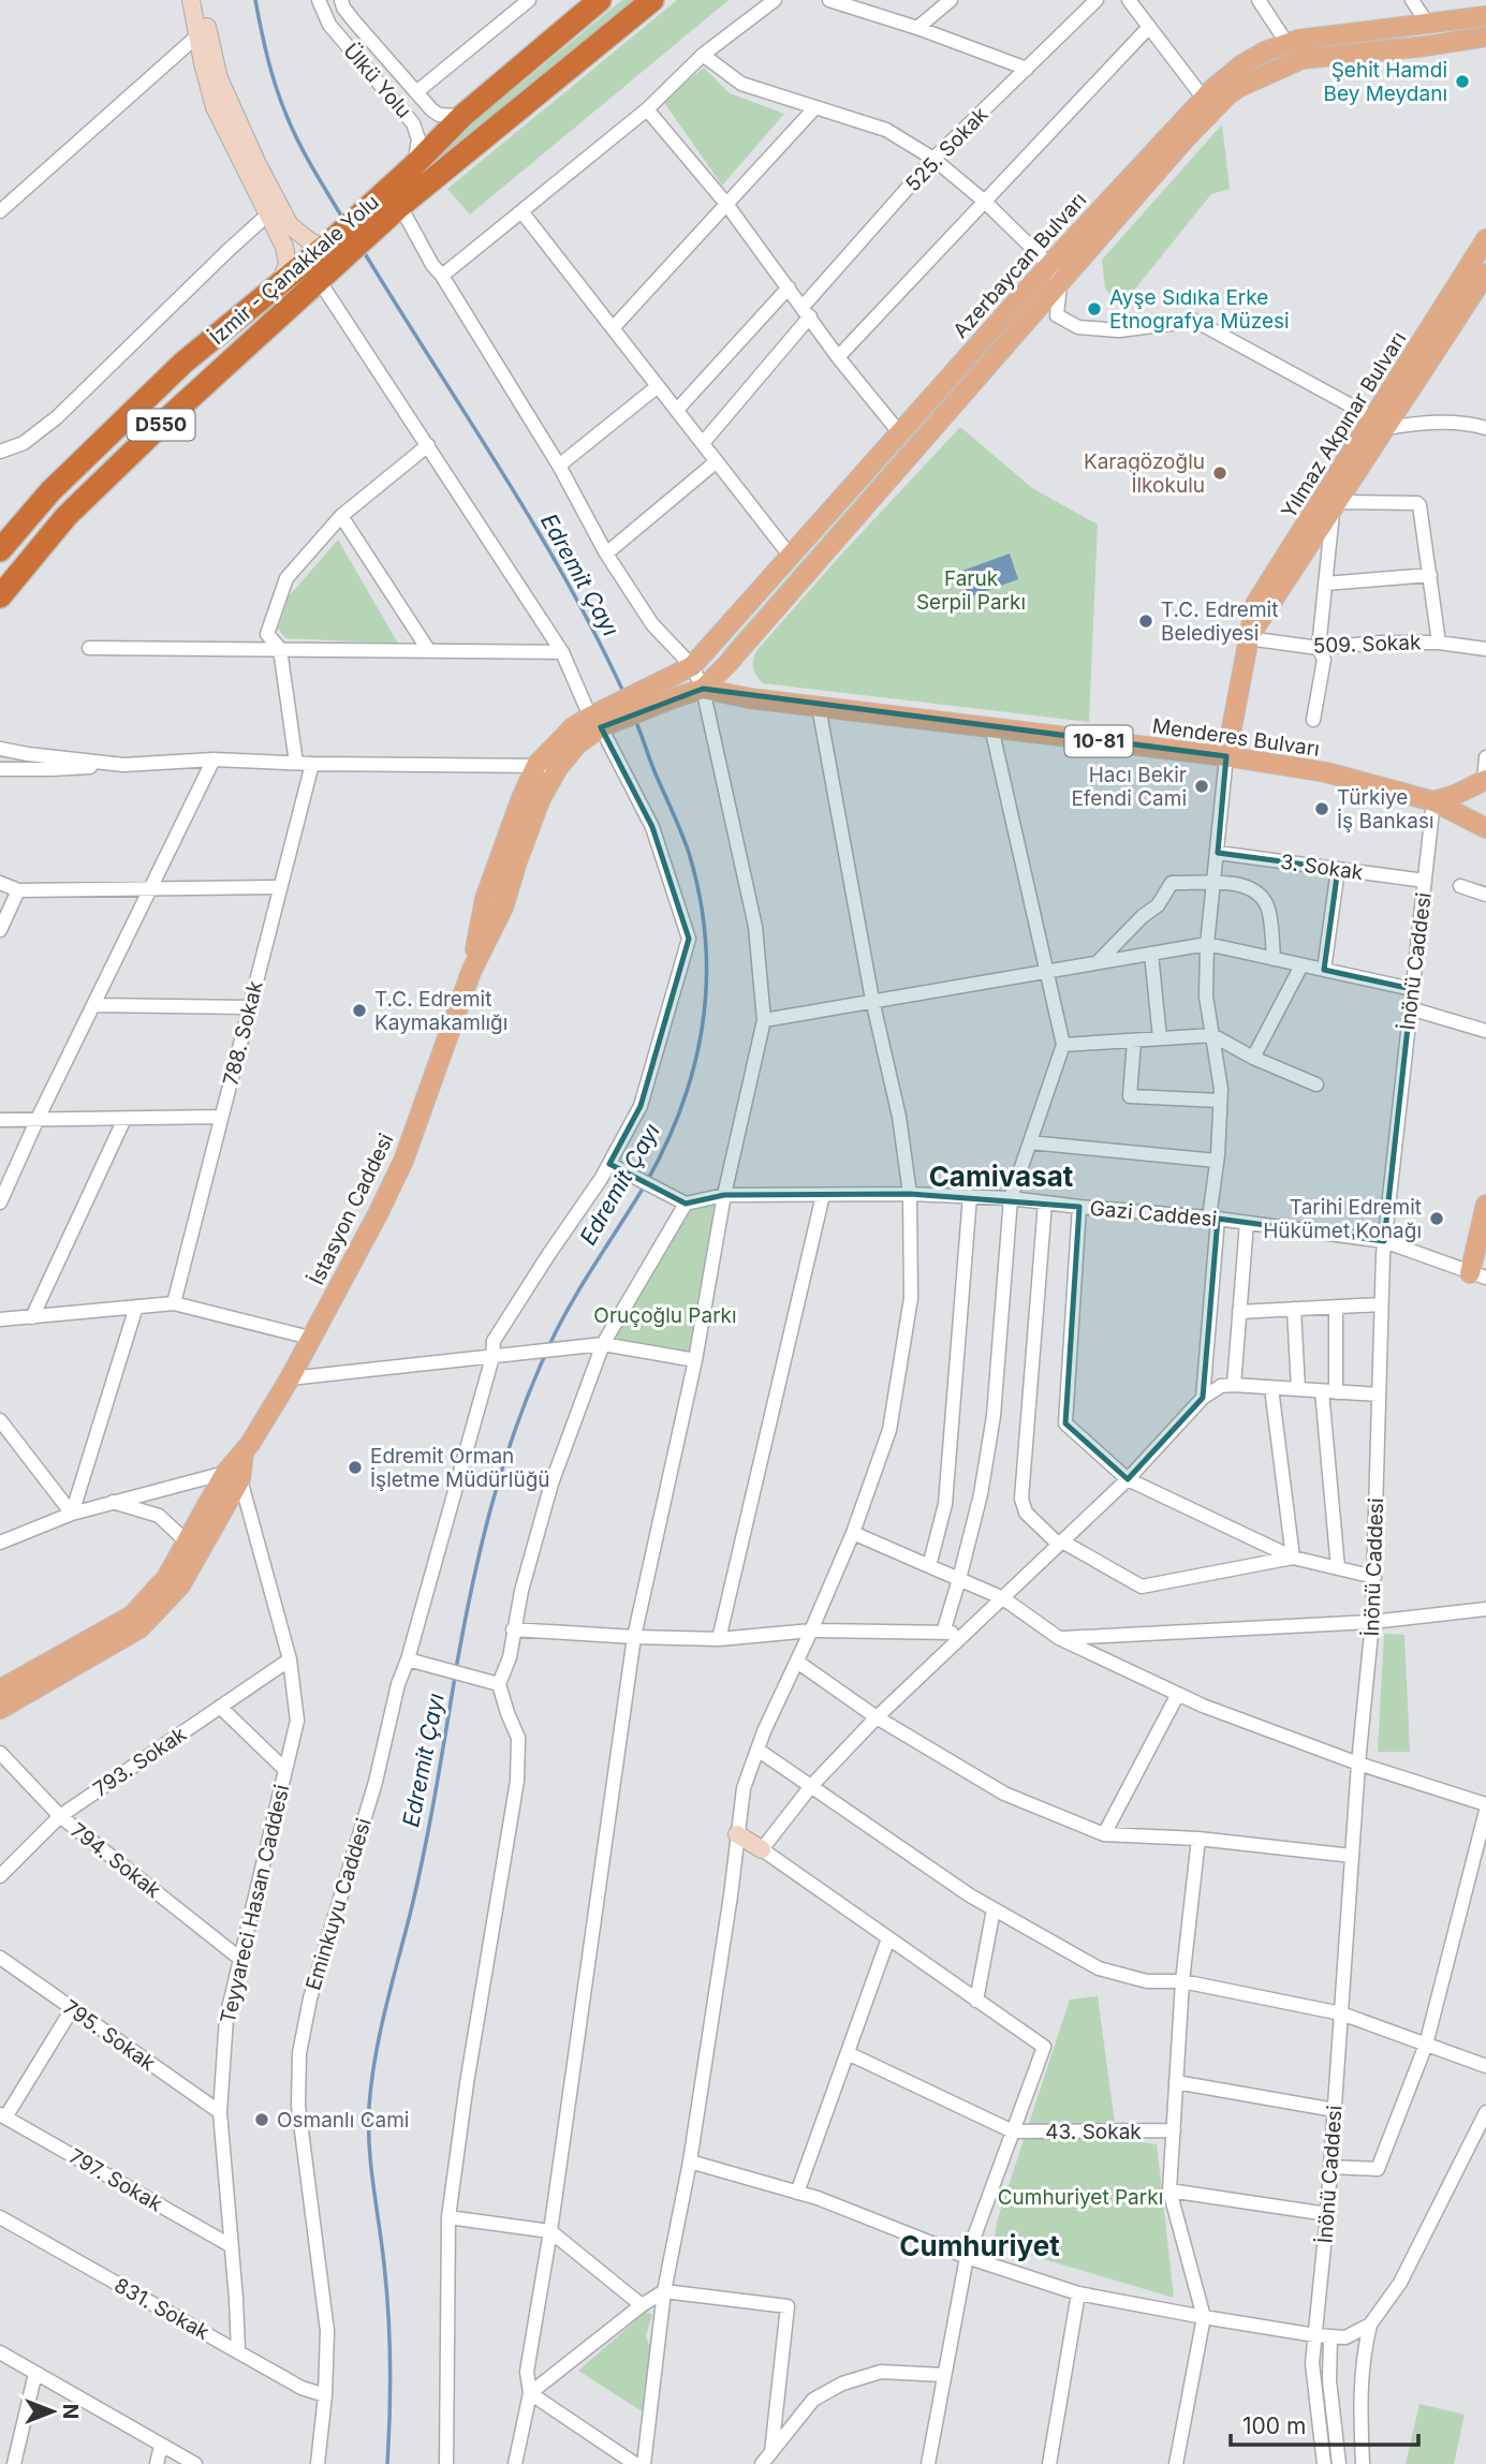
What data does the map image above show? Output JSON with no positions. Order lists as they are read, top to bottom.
{
  "streets": {
    "highway": ["İzmir - Çanakkale Yolu", "D550"],
    "main road": [
      "Azerbaycan Bulvarı",
      "Yılmaz Akpınar Bulvarı",
      "Menderes Bulvarı",
      "10-81",
      "İstasyon Caddesi"
    ],
    "street": [
      "Ülkü Yolu",
      "525. Sokak",
      "509. Sokak",
      "3. Sokak",
      "İnönü Caddesi",
      "788. Sokak",
      "Gazi Caddesi",
      "793. Sokak",
      "794. Sokak",
      "Teyyareci Hasan Caddesi",
      "Eminkuyu Caddesi",
      "795. Sokak",
      "43. Sokak",
      "797. Sokak",
      "831. Sokak"
    ]
  },
  "crossings": [
    ["Ülkü Yolu", "İzmir - Çanakkale Yolu"],
    ["Azerbaycan Bulvarı", "Menderes Bulvarı"],
    ["İzmir - Çanakkale Yolu", "Eminkuyu Caddesi"],
    ["Yılmaz Akpınar Bulvarı", "509. Sokak"],
    ["Yılmaz Akpınar Bulvarı", "Menderes Bulvarı"],
    ["Menderes Bulvarı", "İnönü Caddesi"],
    ["3. Sokak", "İnönü Caddesi"],
    ["İnönü Caddesi", "Gazi Caddesi"],
    ["İstasyon Caddesi", "Teyyareci Hasan Caddesi"],
    ["İstasyon Caddesi", "Eminkuyu Caddesi"],
    ["793. Sokak", "794. Sokak"],
    ["793. Sokak", "Teyyareci Hasan Caddesi"],
    ["794. Sokak", "Teyyareci Hasan Caddesi"],
    ["Teyyareci Hasan Caddesi", "795. Sokak"],
    ["Teyyareci Hasan Caddesi", "797. Sokak"],
    ["Teyyareci Hasan Caddesi", "831. Sokak"],
    ["Eminkuyu Caddesi", "831. Sokak"]
  ],
  "districts": ["Camivasat", "Cumhuriyet"],
  "water": ["Edremit Çayı"],
  "parks": ["Faruk Serpil Parkı", "Oruçoğlu Parkı", "Cumhuriyet Parkı"],
  "places": [
    "Şehit Hamdi Bey Meydanı",
    "Ayşe Sıdıka Erke Etnografya Müzesi",
    "Karagözoğlu İlkokulu",
    "T.C. Edremit Belediyesi",
    "Hacı Bekir Efendi Cami",
    "Türkiye İş Bankası",
    "T.C. Edremit Kaymakamlığı",
    "Tarihi Edremit Hükümet Konağı",
    "Edremit Orman İşletme Müdürlüğü",
    "Osmanlı Cami"
  ],
  "scale_bar": "100 m",
  "north": "right"
}
